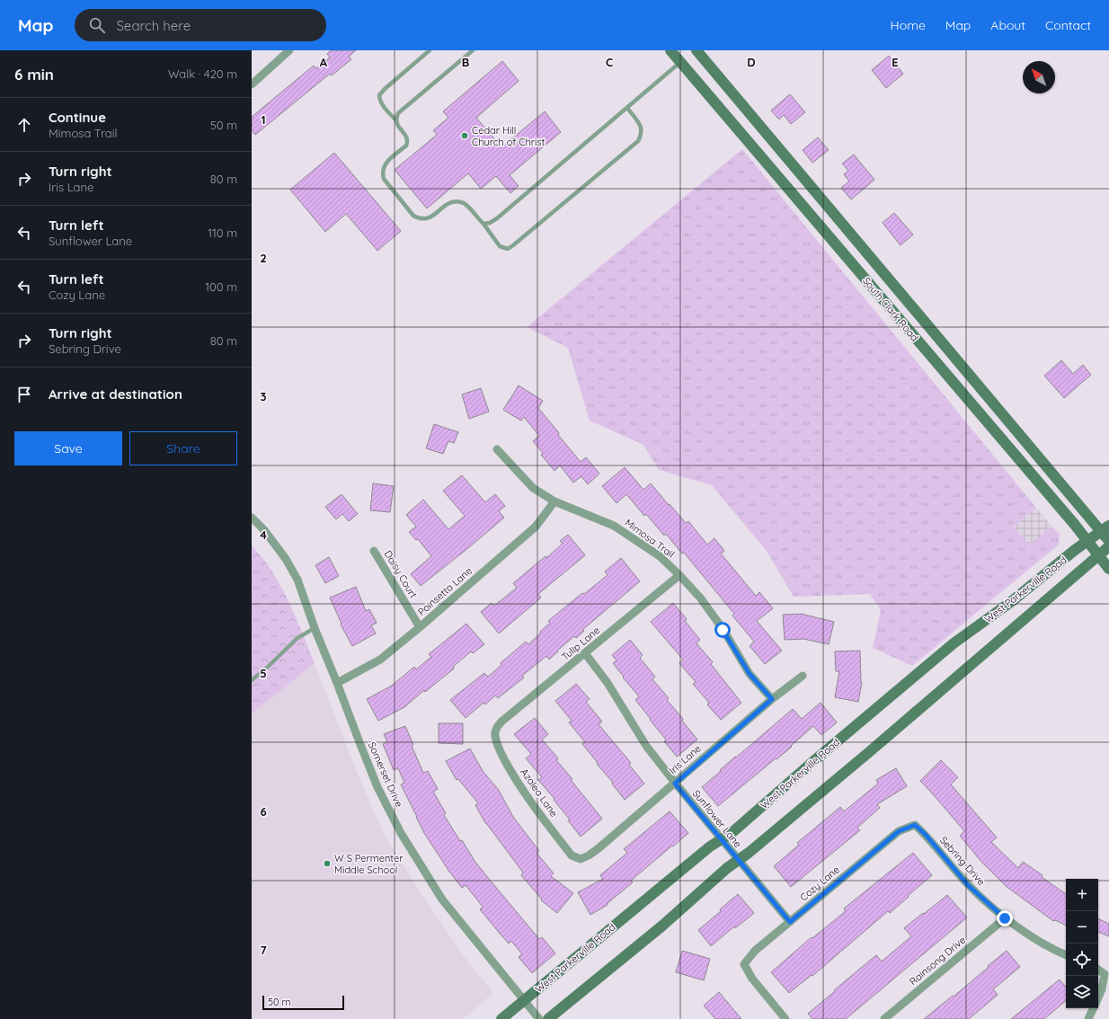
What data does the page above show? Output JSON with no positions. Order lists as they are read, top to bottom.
{
  "streets": {
    "main road": ["South Clark Road", "West Parkerville Road"],
    "street": [
      "Mimosa Trail",
      "Daisy Court",
      "Poinsetta Lane",
      "Tulip Lane",
      "Iris Lane",
      "Somerset Drive",
      "Azalea Lane",
      "Sunflower Lane",
      "Sebring Drive",
      "Cozy Lane",
      "Rainsong Drive"
    ]
  },
  "crossings": [
    ["South Clark Road", "West Parkerville Road"],
    ["Mimosa Trail", "Poinsetta Lane"],
    ["Mimosa Trail", "Tulip Lane"],
    ["Mimosa Trail", "Iris Lane"],
    ["Daisy Court", "Poinsetta Lane"],
    ["West Parkerville Road", "Somerset Drive"],
    ["West Parkerville Road", "Sunflower Lane"],
    ["Poinsetta Lane", "Somerset Drive"],
    ["Tulip Lane", "Azalea Lane"],
    ["Tulip Lane", "Sunflower Lane"],
    ["Iris Lane", "Azalea Lane"],
    ["Iris Lane", "Sunflower Lane"],
    ["Sunflower Lane", "Cozy Lane"],
    ["Sebring Drive", "Cozy Lane"],
    ["Sebring Drive", "Rainsong Drive"]
  ],
  "places": ["Cedar Hill Church of Christ", "W S Permenter Middle School"],
  "scale_bar": "50 m",
  "north": "top left",
  "page": {
    "header": "Map",
    "search": "Search here",
    "nav": [
      "Home",
      "Map",
      "About",
      "Contact"
    ],
    "heading": ["6 min", "Walk · 420 m"],
    "list": [
      ["Continue", "Mimosa Trail", "50 m"],
      ["Turn right", "Iris Lane", "80 m"],
      ["Turn left", "Sunflower Lane", "110 m"],
      ["Turn left", "Cozy Lane", "100 m"],
      ["Turn right", "Sebring Drive", "80 m"],
      "Arrive at destination"
    ],
    "buttons": ["Save", "Share"],
    "map_buttons": ["+", "−"],
    "scale": "50 m"
  },
  "grid": {
    "columns": [
      "A",
      "B",
      "C",
      "D",
      "E"
    ],
    "rows": [
      "1",
      "2",
      "3",
      "4",
      "5",
      "6",
      "7"
    ]
  }
}
